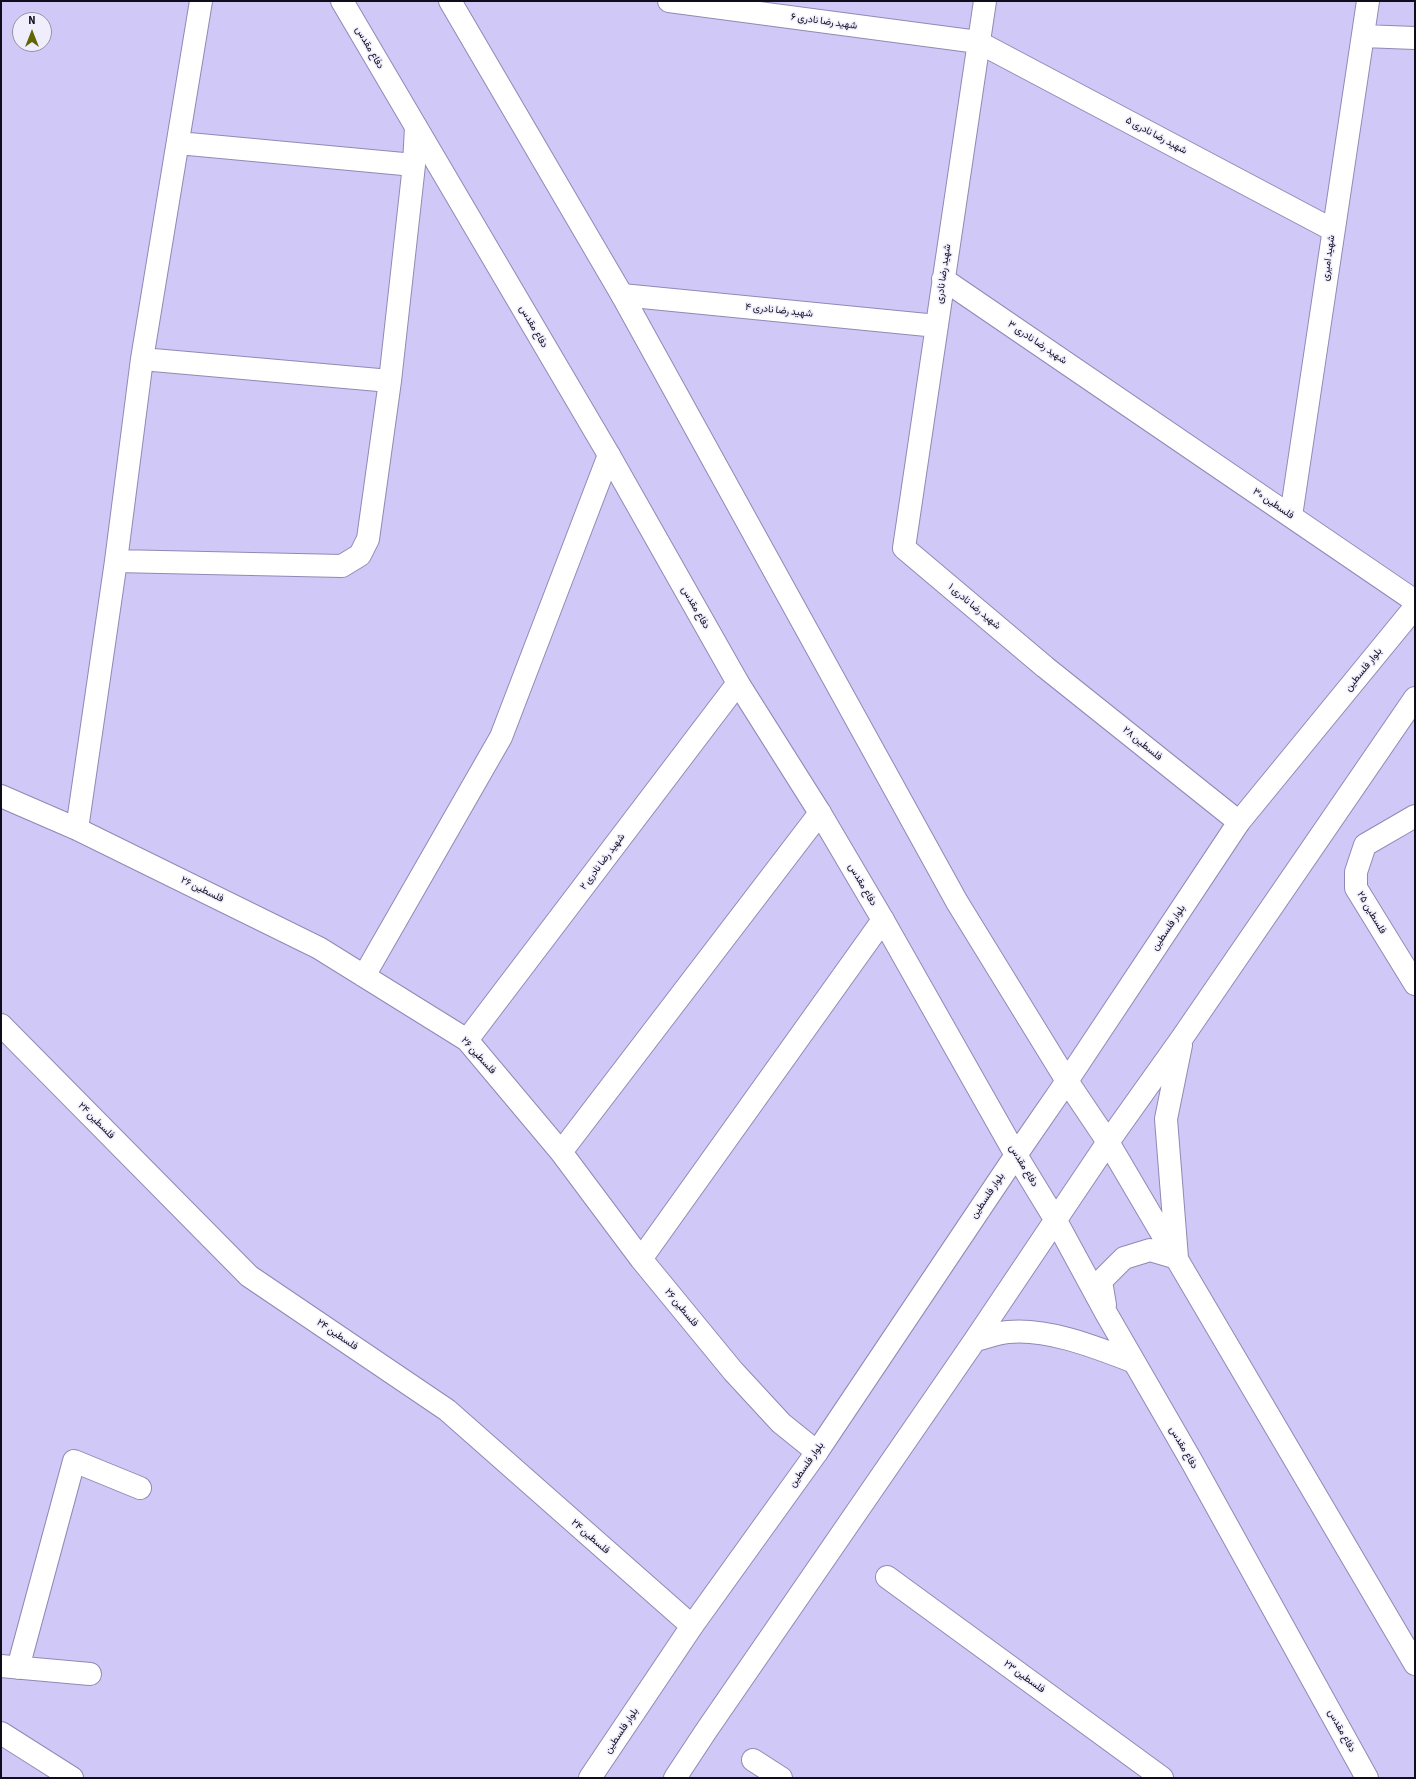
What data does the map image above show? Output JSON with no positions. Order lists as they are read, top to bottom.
{
  "streets": {
    "street": [
      "شهید رضا نادری ۶",
      "دفاع مقدس",
      "شهید رضا نادری ۵",
      "شهید امیری",
      "شهید رضا نادری",
      "شهید رضا نادری ۴",
      "شهید رضا نادری ۳",
      "فلسطین ۳۰",
      "شهید رضا نادری ۱",
      "بلوار فلسطین",
      "فلسطین ۲۸",
      "شهید رضا نادری ۲",
      "فلسطین ۲۶",
      "فلسطین ۲۵",
      "فلسطین ۲۴",
      "فلسطین ۲۳"
    ]
  },
  "crossings": [
    ["شهید رضا نادری ۶", "شهید رضا نادری ۵"],
    ["شهید رضا نادری ۶", "شهید رضا نادری"],
    ["دفاع مقدس", "بلوار فلسطین"],
    ["دفاع مقدس", "شهید رضا نادری ۲"],
    ["شهید رضا نادری ۵", "شهید امیری"],
    ["شهید رضا نادری ۵", "شهید رضا نادری"],
    ["شهید امیری", "فلسطین ۳۰"],
    ["شهید رضا نادری", "شهید رضا نادری ۴"],
    ["شهید رضا نادری", "شهید رضا نادری ۳"],
    ["شهید رضا نادری", "شهید رضا نادری ۱"],
    ["شهید رضا نادری ۳", "فلسطین ۳۰"],
    ["شهید رضا نادری ۱", "فلسطین ۲۸"],
    ["بلوار فلسطین", "فلسطین ۲۸"],
    ["بلوار فلسطین", "فلسطین ۲۶"],
    ["بلوار فلسطین", "فلسطین ۲۴"],
    ["شهید رضا نادری ۲", "فلسطین ۲۶"]
  ],
  "north": "top"
}
